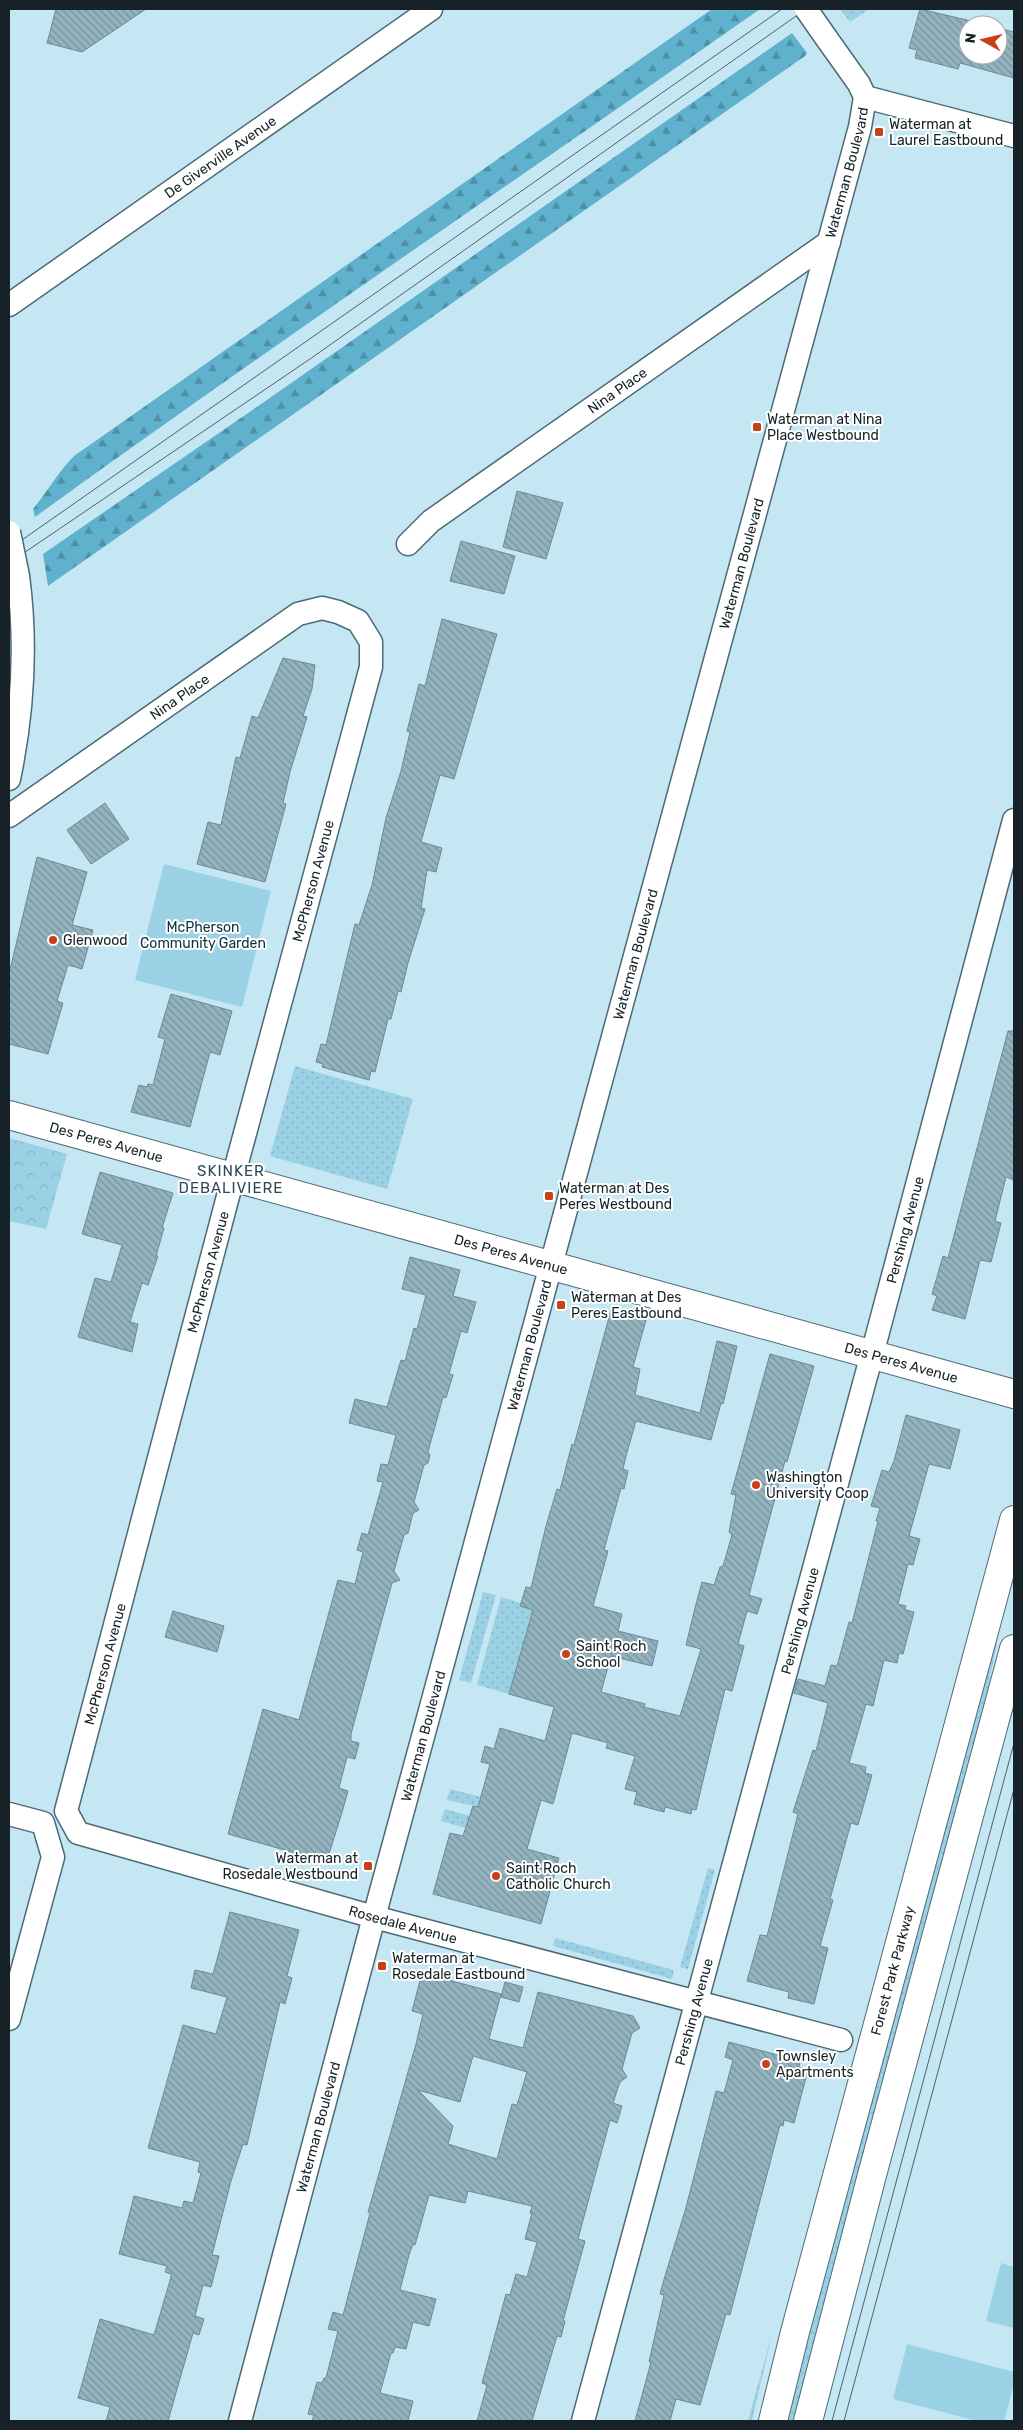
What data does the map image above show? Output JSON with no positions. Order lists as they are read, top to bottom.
{
  "streets": {
    "main road": ["Des Peres Avenue", "Forest Park Parkway"],
    "street": [
      "De Giverville Avenue",
      "Waterman Boulevard",
      "Nina Place",
      "McPherson Avenue",
      "Pershing Avenue",
      "Rosedale Avenue"
    ]
  },
  "crossings": [
    ["Waterman Boulevard", "Nina Place"],
    ["Waterman Boulevard", "Des Peres Avenue"],
    ["Waterman Boulevard", "Rosedale Avenue"],
    ["Nina Place", "McPherson Avenue"],
    ["McPherson Avenue", "Des Peres Avenue"],
    ["McPherson Avenue", "Rosedale Avenue"],
    ["Des Peres Avenue", "Pershing Avenue"],
    ["Pershing Avenue", "Rosedale Avenue"]
  ],
  "districts": ["SKINKER DEBALIVIERE"],
  "parks": ["McPherson Community Garden"],
  "places": {
    "transit": [
      "Waterman at Laurel Eastbound",
      "Waterman at Nina Place Westbound",
      "Waterman at Des Peres Westbound",
      "Waterman at Des Peres Eastbound",
      "Waterman at Rosedale Westbound",
      "Waterman at Rosedale Eastbound"
    ],
    "other": [
      "Glenwood",
      "Washington University Coop",
      "Saint Roch School",
      "Saint Roch Catholic Church",
      "Townsley Apartments"
    ]
  },
  "north": "left"
}
